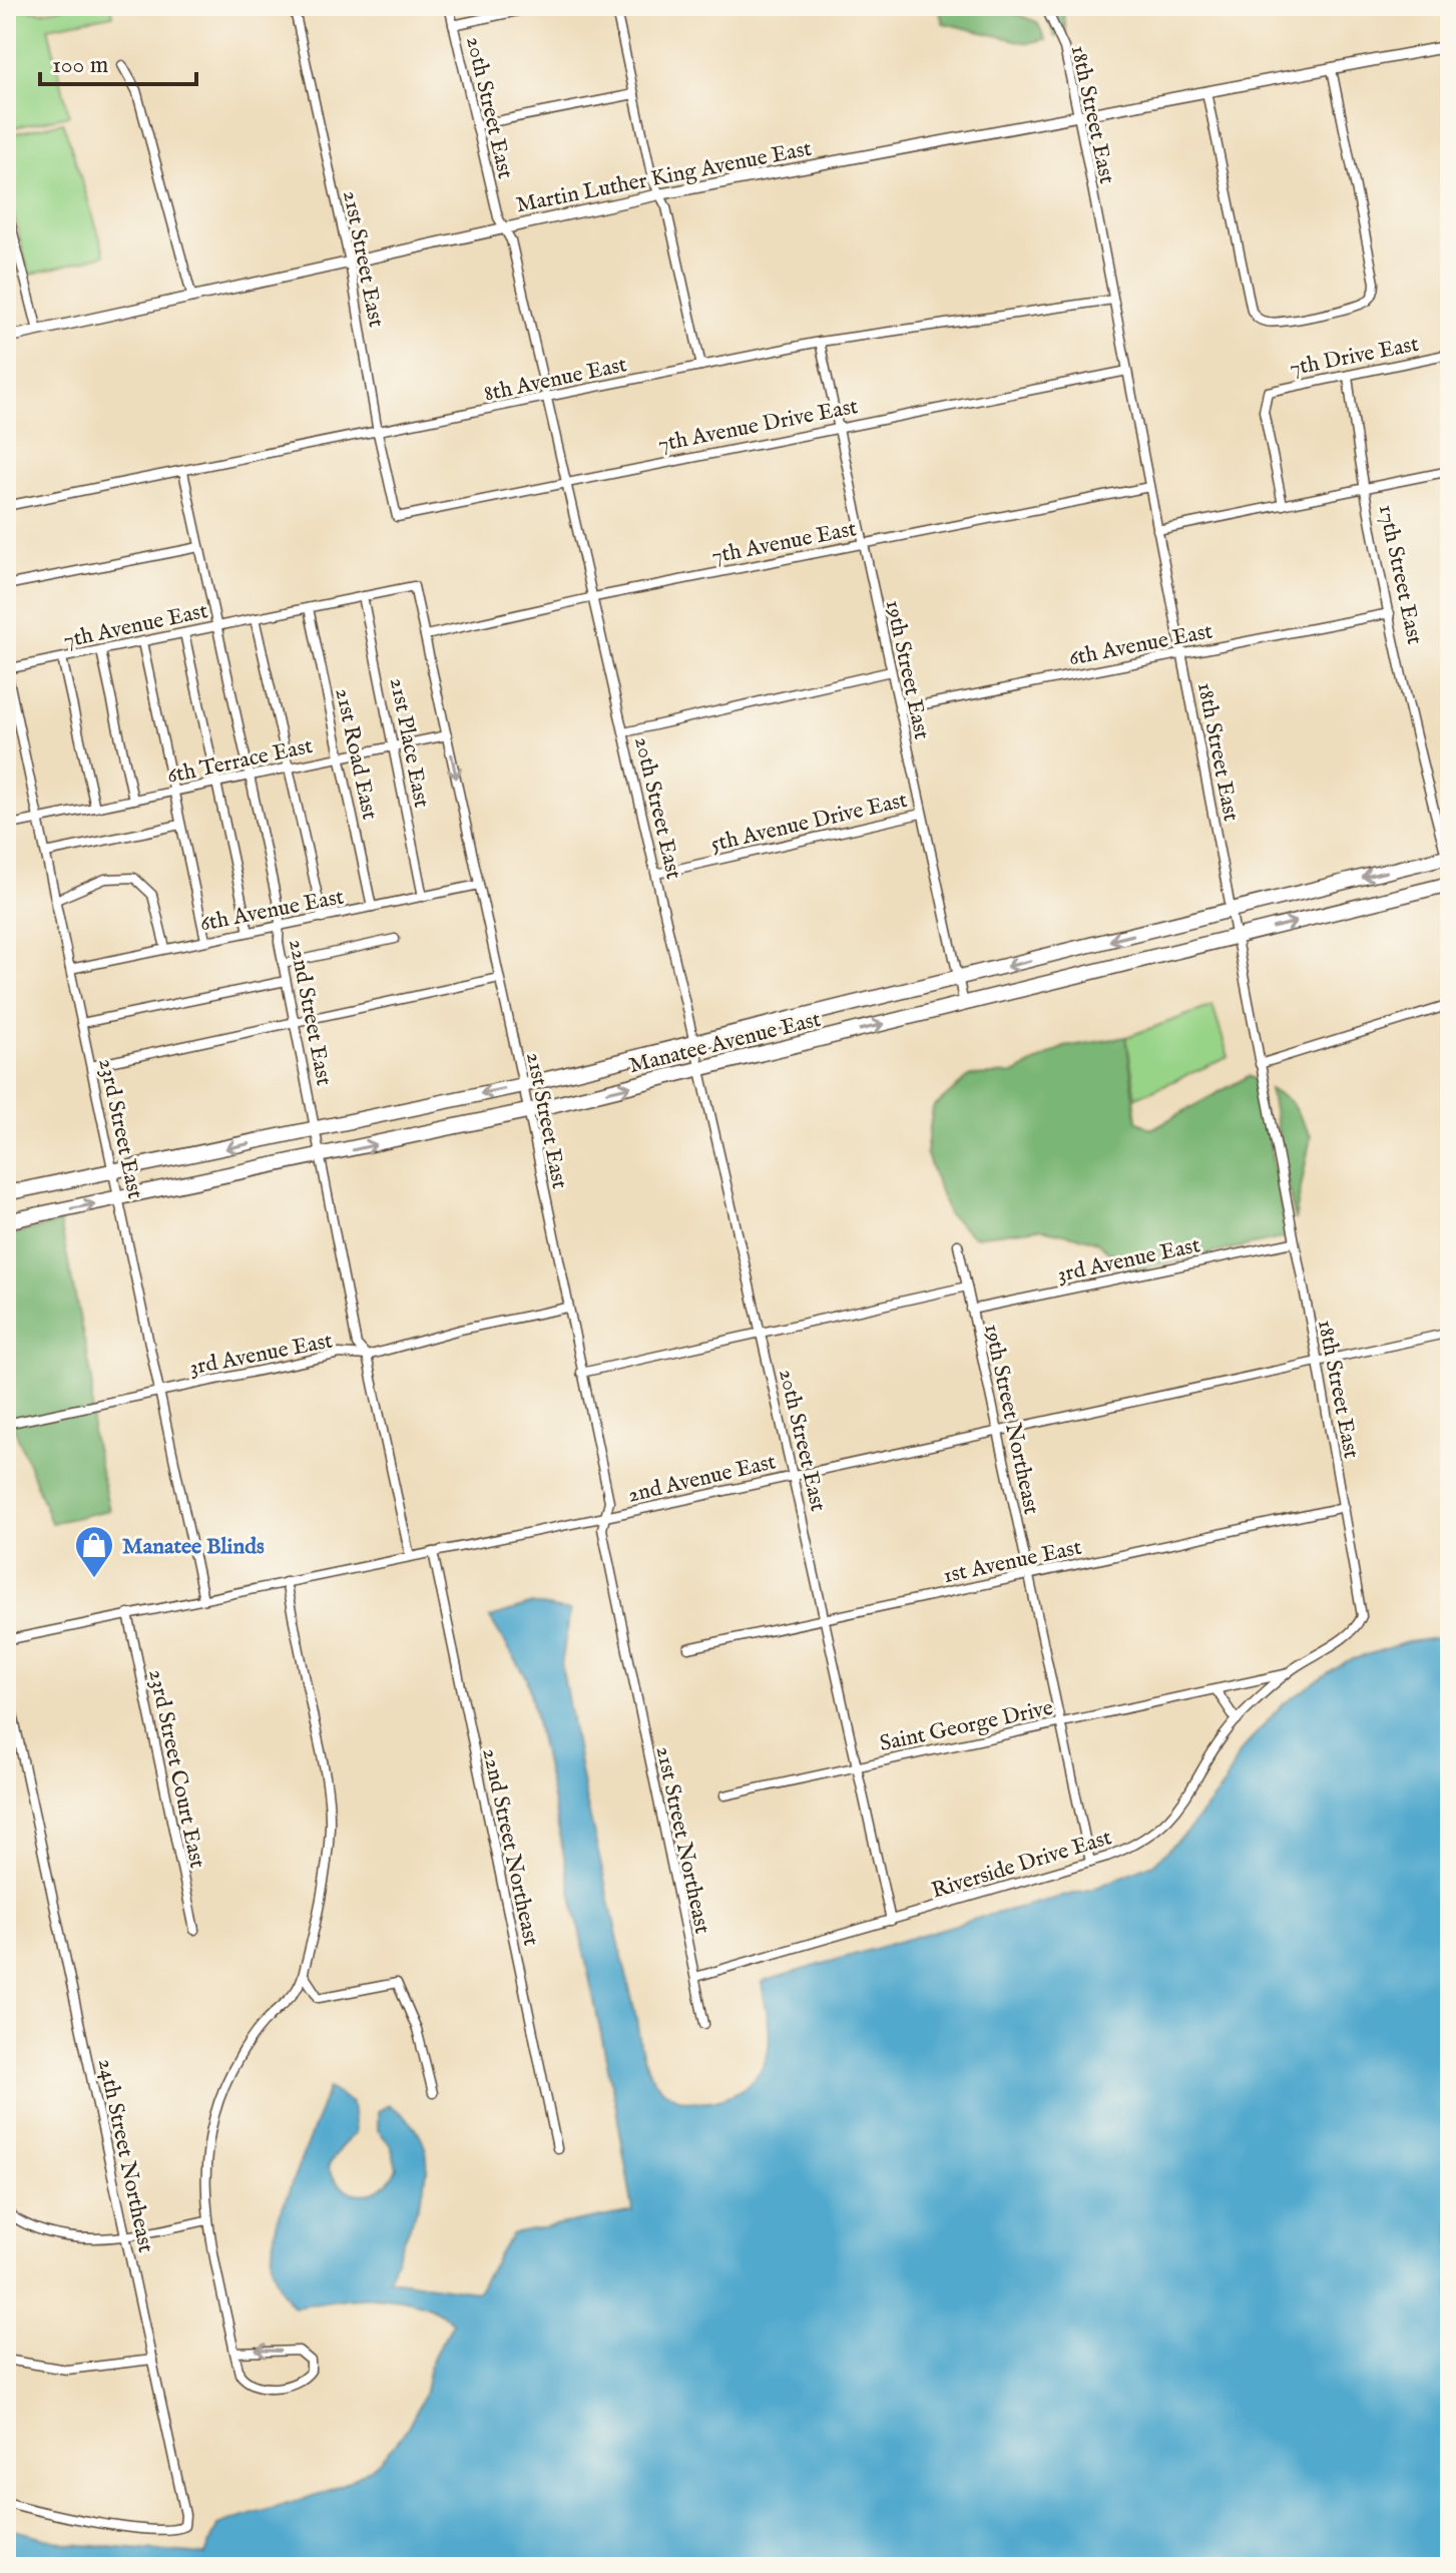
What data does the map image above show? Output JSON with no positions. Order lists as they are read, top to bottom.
{
  "streets": {
    "main road": ["Manatee Avenue East"],
    "street": [
      "20th Street East",
      "18th Street East",
      "Martin Luther King Avenue East",
      "21st Street East",
      "7th Drive East",
      "8th Avenue East",
      "7th Avenue Drive East",
      "7th Avenue East",
      "17th Street East",
      "6th Avenue East",
      "19th Street East",
      "21st Place East",
      "21st Road East",
      "6th Terrace East",
      "5th Avenue Drive East",
      "22nd Street East",
      "23rd Street East",
      "3rd Avenue East",
      "19th Street Northeast",
      "2nd Avenue East",
      "1st Avenue East",
      "Saint George Drive",
      "23rd Street Court East",
      "21st Street Northeast",
      "22nd Street Northeast",
      "Riverside Drive East",
      "24th Street Northeast"
    ]
  },
  "crossings": [
    ["20th Street East", "Martin Luther King Avenue East"],
    ["20th Street East", "8th Avenue East"],
    ["20th Street East", "7th Avenue Drive East"],
    ["20th Street East", "7th Avenue East"],
    ["20th Street East", "5th Avenue Drive East"],
    ["20th Street East", "Manatee Avenue East"],
    ["20th Street East", "2nd Avenue East"],
    ["20th Street East", "1st Avenue East"],
    ["20th Street East", "Saint George Drive"],
    ["20th Street East", "Riverside Drive East"],
    ["18th Street East", "Martin Luther King Avenue East"],
    ["18th Street East", "8th Avenue East"],
    ["18th Street East", "7th Avenue Drive East"],
    ["18th Street East", "7th Avenue East"],
    ["18th Street East", "6th Avenue East"],
    ["18th Street East", "Manatee Avenue East"],
    ["18th Street East", "3rd Avenue East"],
    ["18th Street East", "2nd Avenue East"],
    ["18th Street East", "1st Avenue East"],
    ["18th Street East", "Saint George Drive"],
    ["18th Street East", "Riverside Drive East"],
    ["Martin Luther King Avenue East", "21st Street East"],
    ["21st Street East", "8th Avenue East"],
    ["21st Street East", "7th Avenue Drive East"],
    ["21st Street East", "7th Avenue East"],
    ["21st Street East", "6th Avenue East"],
    ["21st Street East", "6th Terrace East"],
    ["21st Street East", "Manatee Avenue East"],
    ["21st Street East", "3rd Avenue East"],
    ["21st Street East", "2nd Avenue East"],
    ["21st Street East", "21st Street Northeast"],
    ["7th Drive East", "17th Street East"],
    ["8th Avenue East", "19th Street East"],
    ["8th Avenue East", "22nd Street East"],
    ["7th Avenue Drive East", "19th Street East"],
    ["7th Avenue East", "19th Street East"],
    ["7th Avenue East", "21st Place East"],
    ["7th Avenue East", "21st Road East"],
    ["7th Avenue East", "22nd Street East"],
    ["7th Avenue East", "23rd Street East"],
    ["17th Street East", "6th Avenue East"],
    ["17th Street East", "Manatee Avenue East"],
    ["6th Avenue East", "19th Street East"],
    ["6th Avenue East", "21st Place East"],
    ["6th Avenue East", "21st Road East"],
    ["6th Avenue East", "22nd Street East"],
    ["6th Avenue East", "23rd Street East"],
    ["19th Street East", "5th Avenue Drive East"],
    ["19th Street East", "Manatee Avenue East"],
    ["21st Place East", "6th Terrace East"],
    ["21st Road East", "6th Terrace East"],
    ["6th Terrace East", "22nd Street East"],
    ["6th Terrace East", "23rd Street East"],
    ["22nd Street East", "Manatee Avenue East"],
    ["22nd Street East", "3rd Avenue East"],
    ["22nd Street East", "2nd Avenue East"],
    ["Manatee Avenue East", "23rd Street East"],
    ["23rd Street East", "3rd Avenue East"],
    ["23rd Street East", "2nd Avenue East"],
    ["3rd Avenue East", "19th Street Northeast"],
    ["19th Street Northeast", "2nd Avenue East"],
    ["19th Street Northeast", "1st Avenue East"],
    ["19th Street Northeast", "Saint George Drive"],
    ["2nd Avenue East", "23rd Street Court East"],
    ["2nd Avenue East", "22nd Street Northeast"],
    ["Saint George Drive", "Riverside Drive East"],
    ["21st Street Northeast", "Riverside Drive East"]
  ],
  "places": {
    "shop": ["Manatee Blinds"]
  },
  "scale_bar": "100 m"
}
